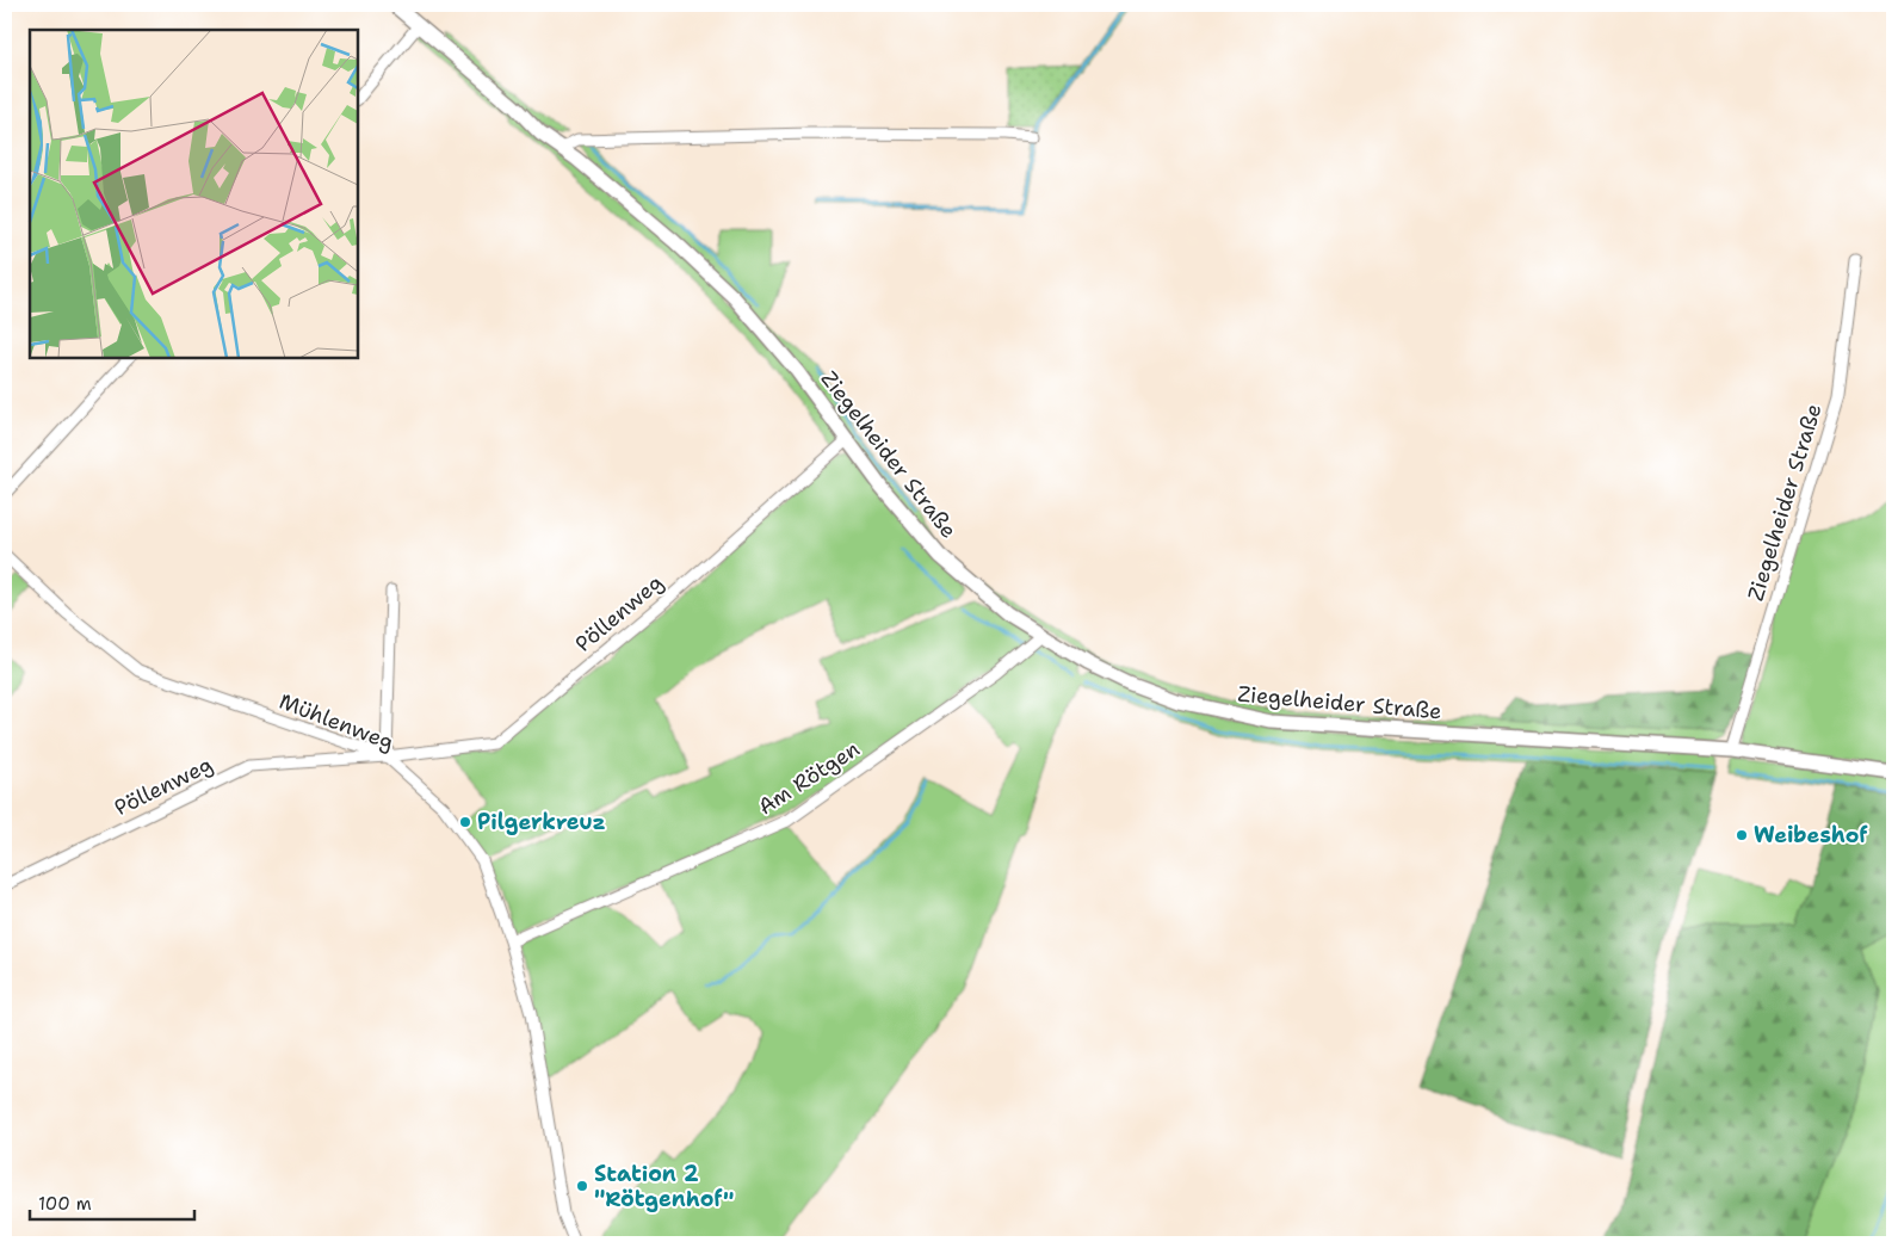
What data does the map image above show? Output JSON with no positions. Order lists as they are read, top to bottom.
{
  "streets": {
    "street": [
      "Ziegelheider Straße",
      "Pöllenweg",
      "Mühlenweg",
      "Am Rötgen"
    ]
  },
  "crossings": [
    ["Ziegelheider Straße", "Pöllenweg"],
    ["Ziegelheider Straße", "Am Rötgen"],
    ["Pöllenweg", "Mühlenweg"],
    ["Mühlenweg", "Am Rötgen"]
  ],
  "places": ["Pilgerkreuz", "Weibeshof", "Station 2 \"Rötgenhof\""],
  "scale_bar": "100 m"
}
